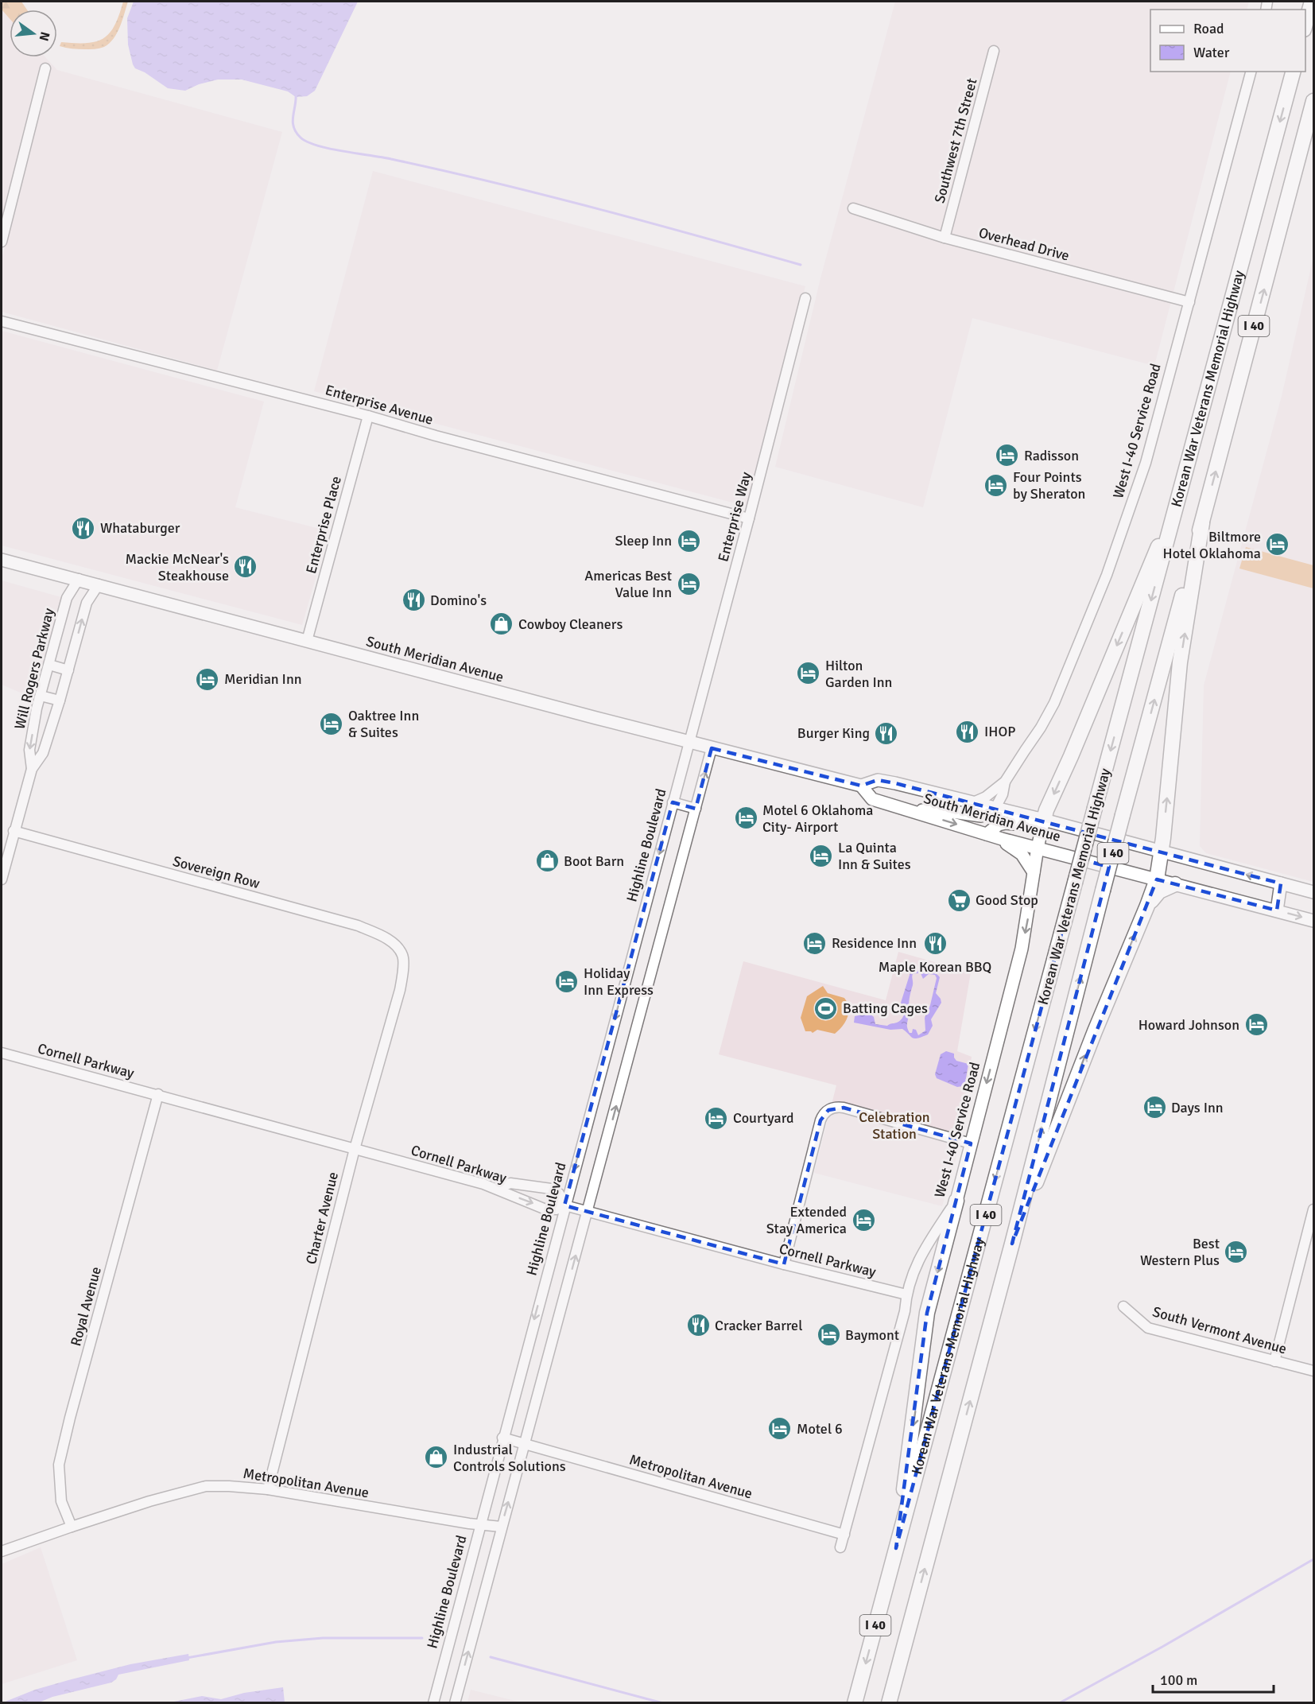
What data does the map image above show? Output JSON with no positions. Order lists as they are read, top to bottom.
{
  "streets": {
    "highway": ["I 40", "Korean War Veterans Memorial Highway"],
    "main road": ["West I-40 Service Road", "South Meridian Avenue"],
    "street": [
      "Southwest 7th Street",
      "Overhead Drive",
      "Enterprise Avenue",
      "Enterprise Way",
      "Enterprise Place",
      "Will Rogers Parkway",
      "Highline Boulevard",
      "Sovereign Row",
      "Cornell Parkway",
      "Charter Avenue",
      "Royal Avenue",
      "South Vermont Avenue",
      "Metropolitan Avenue"
    ]
  },
  "crossings": [
    ["Southwest 7th Street", "Overhead Drive"],
    ["Overhead Drive", "West I-40 Service Road"],
    ["Enterprise Avenue", "Enterprise Way"],
    ["Enterprise Avenue", "Enterprise Place"],
    ["West I-40 Service Road", "South Meridian Avenue"],
    ["West I-40 Service Road", "Cornell Parkway"],
    ["West I-40 Service Road", "Metropolitan Avenue"],
    ["Enterprise Way", "South Meridian Avenue"],
    ["Enterprise Way", "Highline Boulevard"],
    ["Enterprise Place", "South Meridian Avenue"],
    ["South Meridian Avenue", "Will Rogers Parkway"],
    ["South Meridian Avenue", "Highline Boulevard"],
    ["Will Rogers Parkway", "Sovereign Row"],
    ["Highline Boulevard", "Cornell Parkway"],
    ["Highline Boulevard", "Metropolitan Avenue"],
    ["Sovereign Row", "Charter Avenue"],
    ["Cornell Parkway", "Charter Avenue"],
    ["Cornell Parkway", "Royal Avenue"],
    ["Charter Avenue", "Metropolitan Avenue"],
    ["Royal Avenue", "Metropolitan Avenue"]
  ],
  "parks": ["Celebration Station"],
  "places": {
    "hotel": [
      "Radisson",
      "Four Points by Sheraton",
      "Sleep Inn",
      "Biltmore Hotel Oklahoma",
      "Americas Best Value Inn",
      "Hilton Garden Inn",
      "Meridian Inn",
      "Oaktree Inn & Suites",
      "Motel 6 Oklahoma City- Airport",
      "La Quinta Inn & Suites",
      "Residence Inn",
      "Holiday Inn Express",
      "Howard Johnson",
      "Days Inn",
      "Courtyard",
      "Extended Stay America",
      "Best Western Plus",
      "Baymont",
      "Motel 6"
    ],
    "restaurant": [
      "Whataburger",
      "Mackie McNear's Steakhouse",
      "Domino's",
      "IHOP",
      "Burger King",
      "Maple Korean BBQ",
      "Cracker Barrel"
    ],
    "shop": ["Cowboy Cleaners", "Boot Barn", "Industrial Controls Solutions"],
    "supermarket": ["Good Stop"],
    "sports": ["Batting Cages"]
  },
  "legend": ["Road", "Water"],
  "scale_bar": "100 m",
  "north": "right"
}
